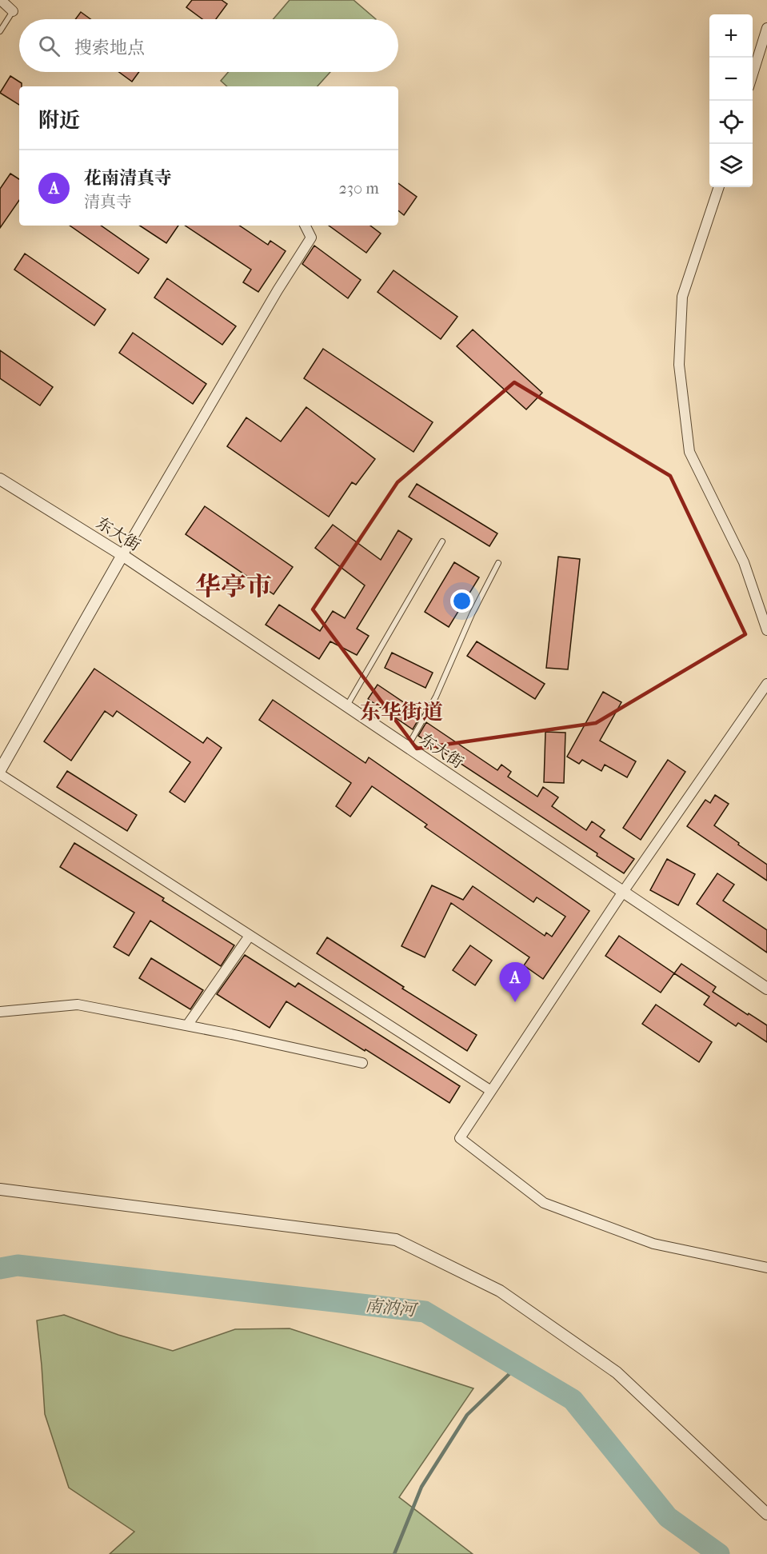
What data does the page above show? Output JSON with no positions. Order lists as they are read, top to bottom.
{
  "streets": {
    "street": ["东大街"]
  },
  "districts": ["华亭市", "东华街道"],
  "water": ["南汭河"],
  "page": {
    "map_buttons": ["+", "−"],
    "search": "搜索地点",
    "heading": "附近",
    "list": [
      {
        "mark": "A",
        "name": "花南清真寺",
        "note": "清真寺",
        "value": "230 m"
      }
    ],
    "pins": "A"
  }
}
